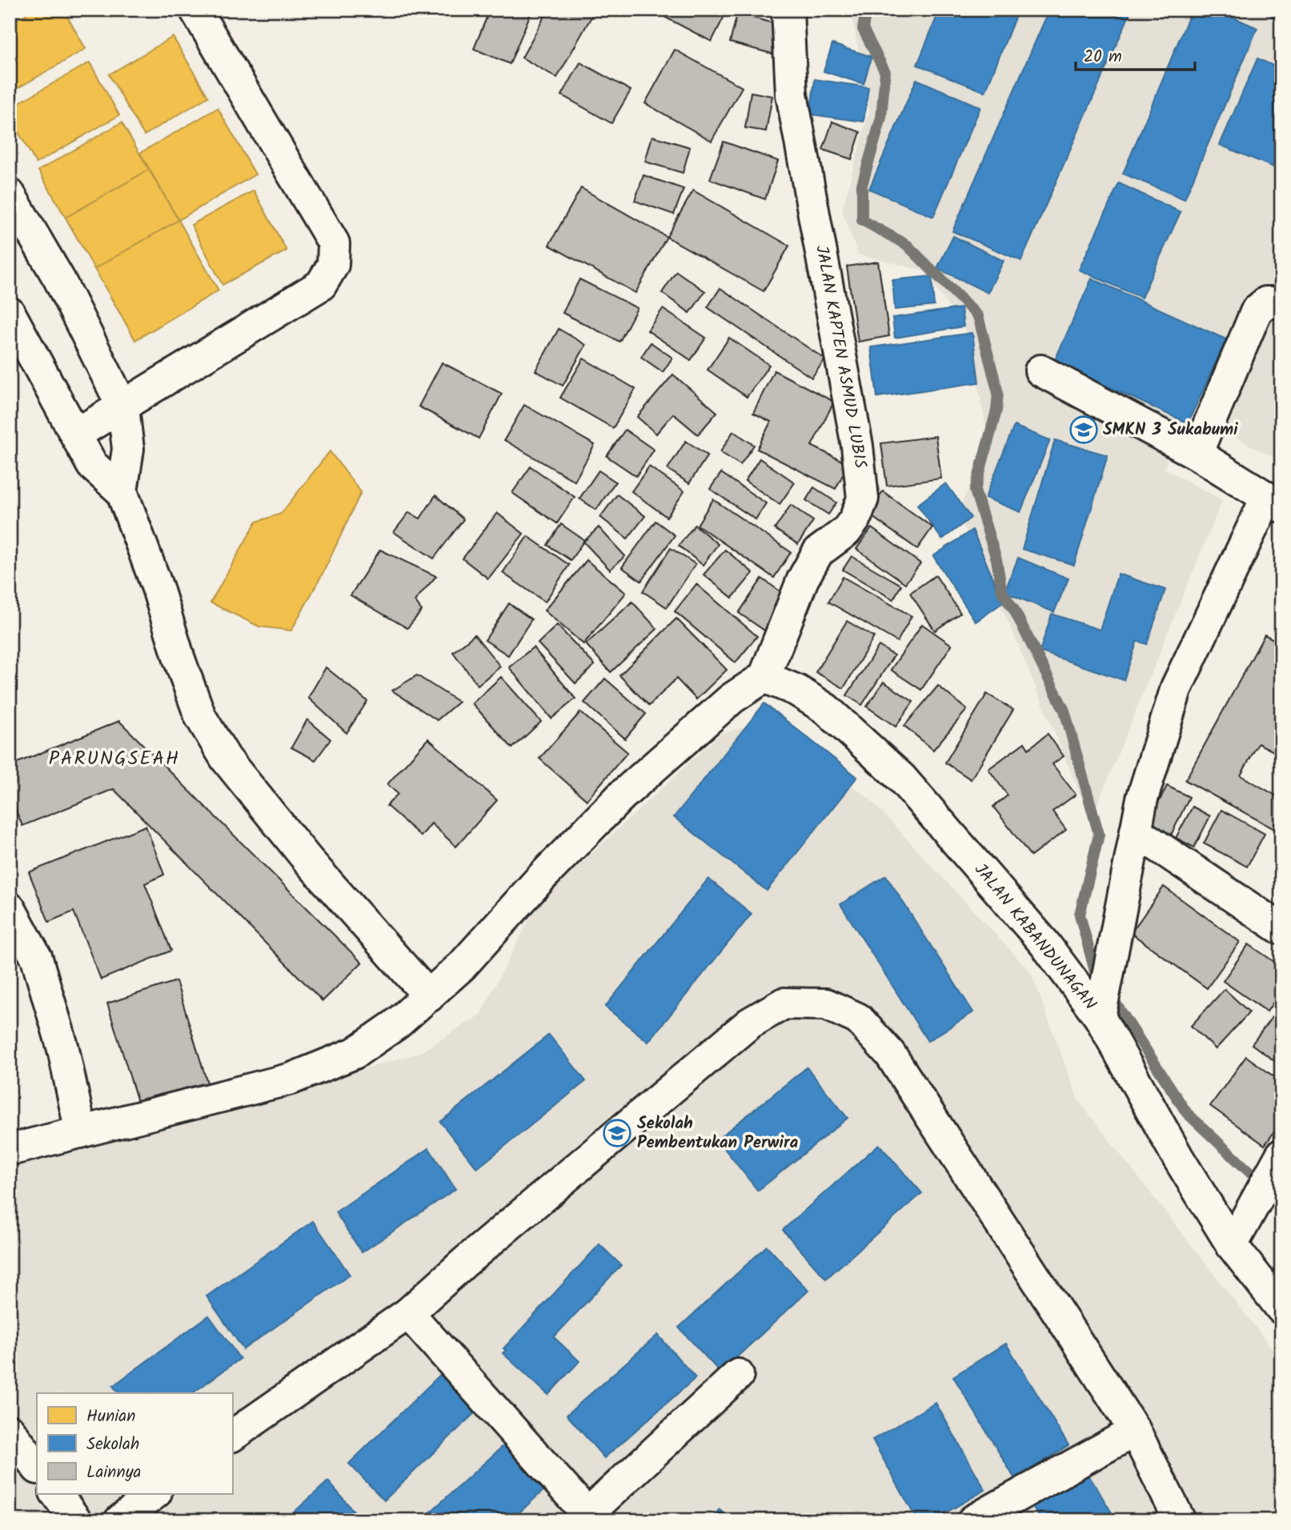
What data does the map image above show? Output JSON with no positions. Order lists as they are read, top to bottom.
{
  "streets": {
    "street": ["JALAN KAPTEN ASMUD LUBIS", "JALAN KABANDUNAGAN"]
  },
  "crossings": [
    ["JALAN KAPTEN ASMUD LUBIS", "JALAN KABANDUNAGAN"]
  ],
  "districts": ["PARUNGSEAH"],
  "places": {
    "school or university": ["SMKN 3 Sukabumi", "Sekolah Pembentukan Perwira"]
  },
  "legend": ["Hunian", "Sekolah", "Lainnya"],
  "scale_bar": "20 m"
}
